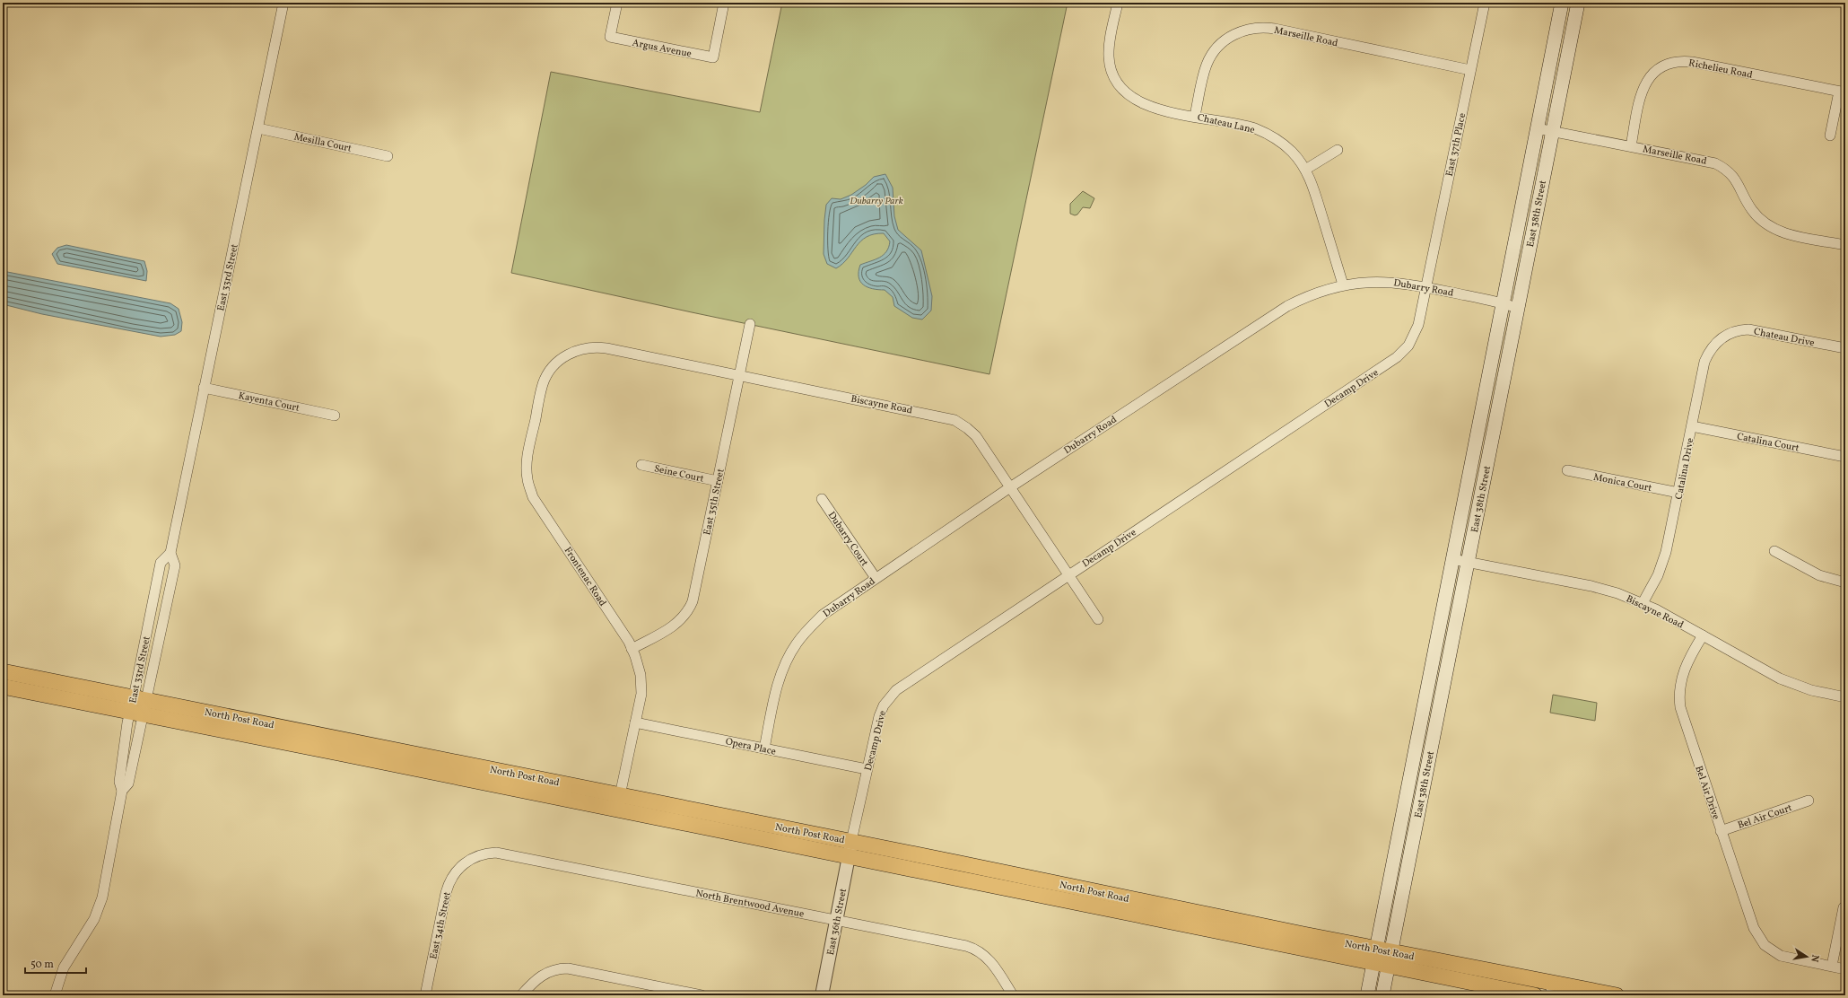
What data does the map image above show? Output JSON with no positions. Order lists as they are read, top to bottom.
{
  "streets": {
    "main road": ["East 38th Street", "North Post Road"],
    "street": [
      "Marseille Road",
      "Argus Avenue",
      "Richelieu Road",
      "Chateau Lane",
      "Mesilla Court",
      "East 37th Place",
      "East 33rd Street",
      "Dubarry Road",
      "Chateau Drive",
      "Decamp Drive",
      "Kayenta Court",
      "Biscayne Road",
      "Catalina Court",
      "Catalina Drive",
      "Seine Court",
      "Monica Court",
      "East 35th Street",
      "Dubarry Court",
      "Frontenac Road",
      "Opera Place",
      "Bel Air Drive",
      "Bel Air Court",
      "North Brentwood Avenue",
      "East 36th Street",
      "East 34th Street"
    ]
  },
  "crossings": [
    ["Marseille Road", "Richelieu Road"],
    ["Marseille Road", "Chateau Lane"],
    ["Marseille Road", "East 37th Place"],
    ["Marseille Road", "East 38th Street"],
    ["Chateau Lane", "Dubarry Road"],
    ["Mesilla Court", "East 33rd Street"],
    ["East 37th Place", "Dubarry Road"],
    ["East 37th Place", "Decamp Drive"],
    ["East 38th Street", "Dubarry Road"],
    ["East 38th Street", "Biscayne Road"],
    ["East 38th Street", "North Post Road"],
    ["East 33rd Street", "Kayenta Court"],
    ["East 33rd Street", "North Post Road"],
    ["Dubarry Road", "Decamp Drive"],
    ["Dubarry Road", "Biscayne Road"],
    ["Dubarry Road", "Dubarry Court"],
    ["Dubarry Road", "Opera Place"],
    ["Chateau Drive", "Catalina Drive"],
    ["Decamp Drive", "Biscayne Road"],
    ["Decamp Drive", "North Post Road"],
    ["Decamp Drive", "Opera Place"],
    ["Decamp Drive", "East 36th Street"],
    ["Biscayne Road", "Catalina Drive"],
    ["Biscayne Road", "East 35th Street"],
    ["Biscayne Road", "Frontenac Road"],
    ["Biscayne Road", "Bel Air Drive"],
    ["Catalina Court", "Catalina Drive"],
    ["Catalina Drive", "Monica Court"],
    ["Seine Court", "East 35th Street"],
    ["East 35th Street", "Frontenac Road"],
    ["Frontenac Road", "North Post Road"],
    ["Frontenac Road", "Opera Place"],
    ["North Post Road", "East 36th Street"],
    ["Bel Air Drive", "Bel Air Court"],
    ["North Brentwood Avenue", "East 36th Street"],
    ["North Brentwood Avenue", "East 34th Street"]
  ],
  "parks": ["Dubarry Park"],
  "scale_bar": "50 m",
  "north": "right"
}
